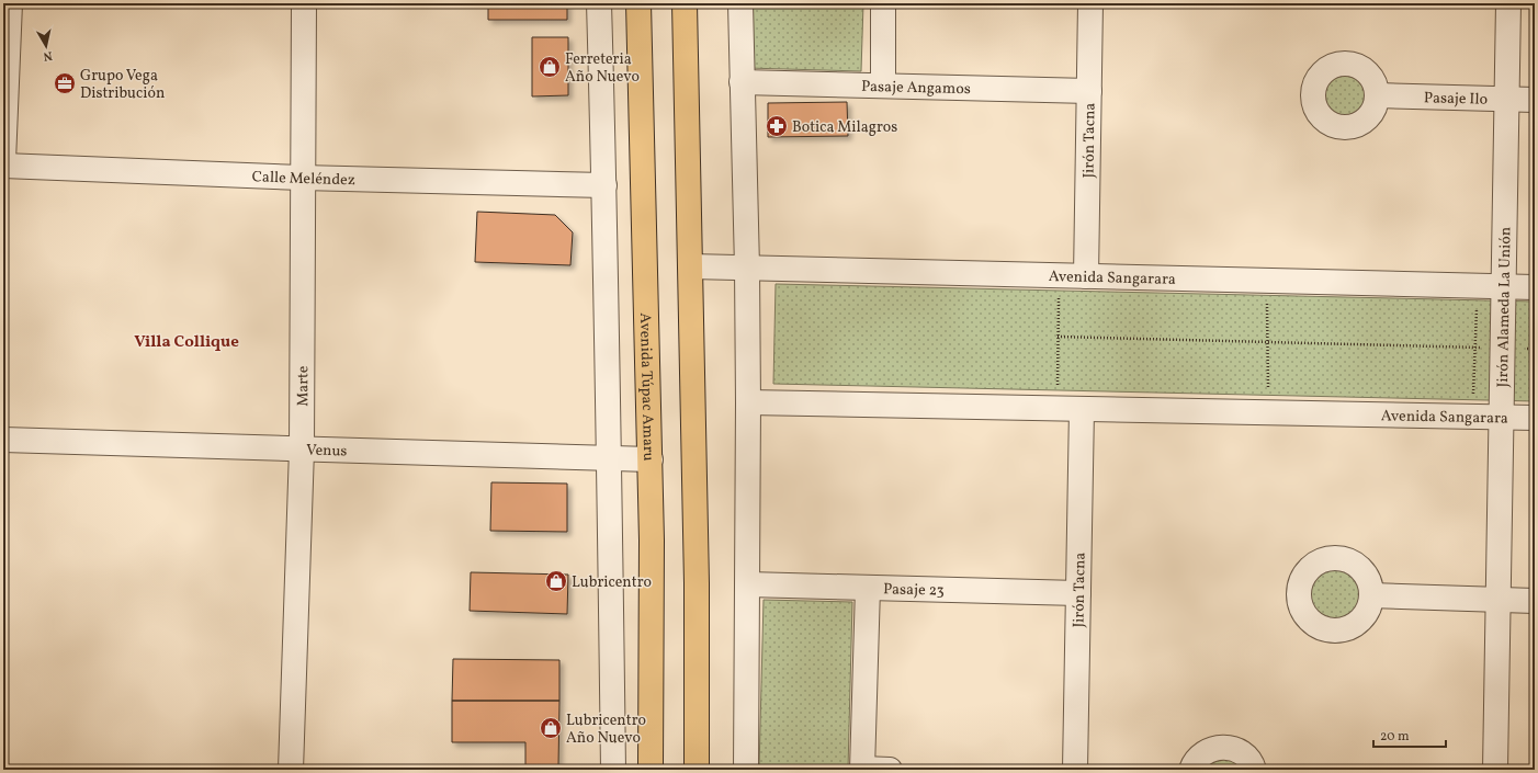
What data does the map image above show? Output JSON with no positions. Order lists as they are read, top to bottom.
{
  "streets": {
    "highway": ["Avenida Túpac Amaru"],
    "street": [
      "Pasaje Angamos",
      "Pasaje Ilo",
      "Jirón Tacna",
      "Calle Meléndez",
      "Avenida Sangarara",
      "Jirón Alameda La Unión",
      "Marte",
      "Venus",
      "Pasaje 23"
    ]
  },
  "crossings": [
    ["Pasaje Angamos", "Jirón Tacna"],
    ["Pasaje Ilo", "Jirón Alameda La Unión"],
    ["Jirón Tacna", "Avenida Sangarara"],
    ["Jirón Tacna", "Pasaje 23"],
    ["Calle Meléndez", "Marte"],
    ["Avenida Sangarara", "Jirón Alameda La Unión"],
    ["Avenida Túpac Amaru", "Venus"],
    ["Marte", "Venus"]
  ],
  "districts": ["Villa Collique"],
  "places": {
    "shop": ["Ferreteria Año Nuevo", "Lubricentro", "Lubricentro Año Nuevo"],
    "office": ["Grupo Vega Distribución"],
    "pharmacy": ["Botica Milagros"]
  },
  "scale_bar": "20 m",
  "north": "bottom"
}
